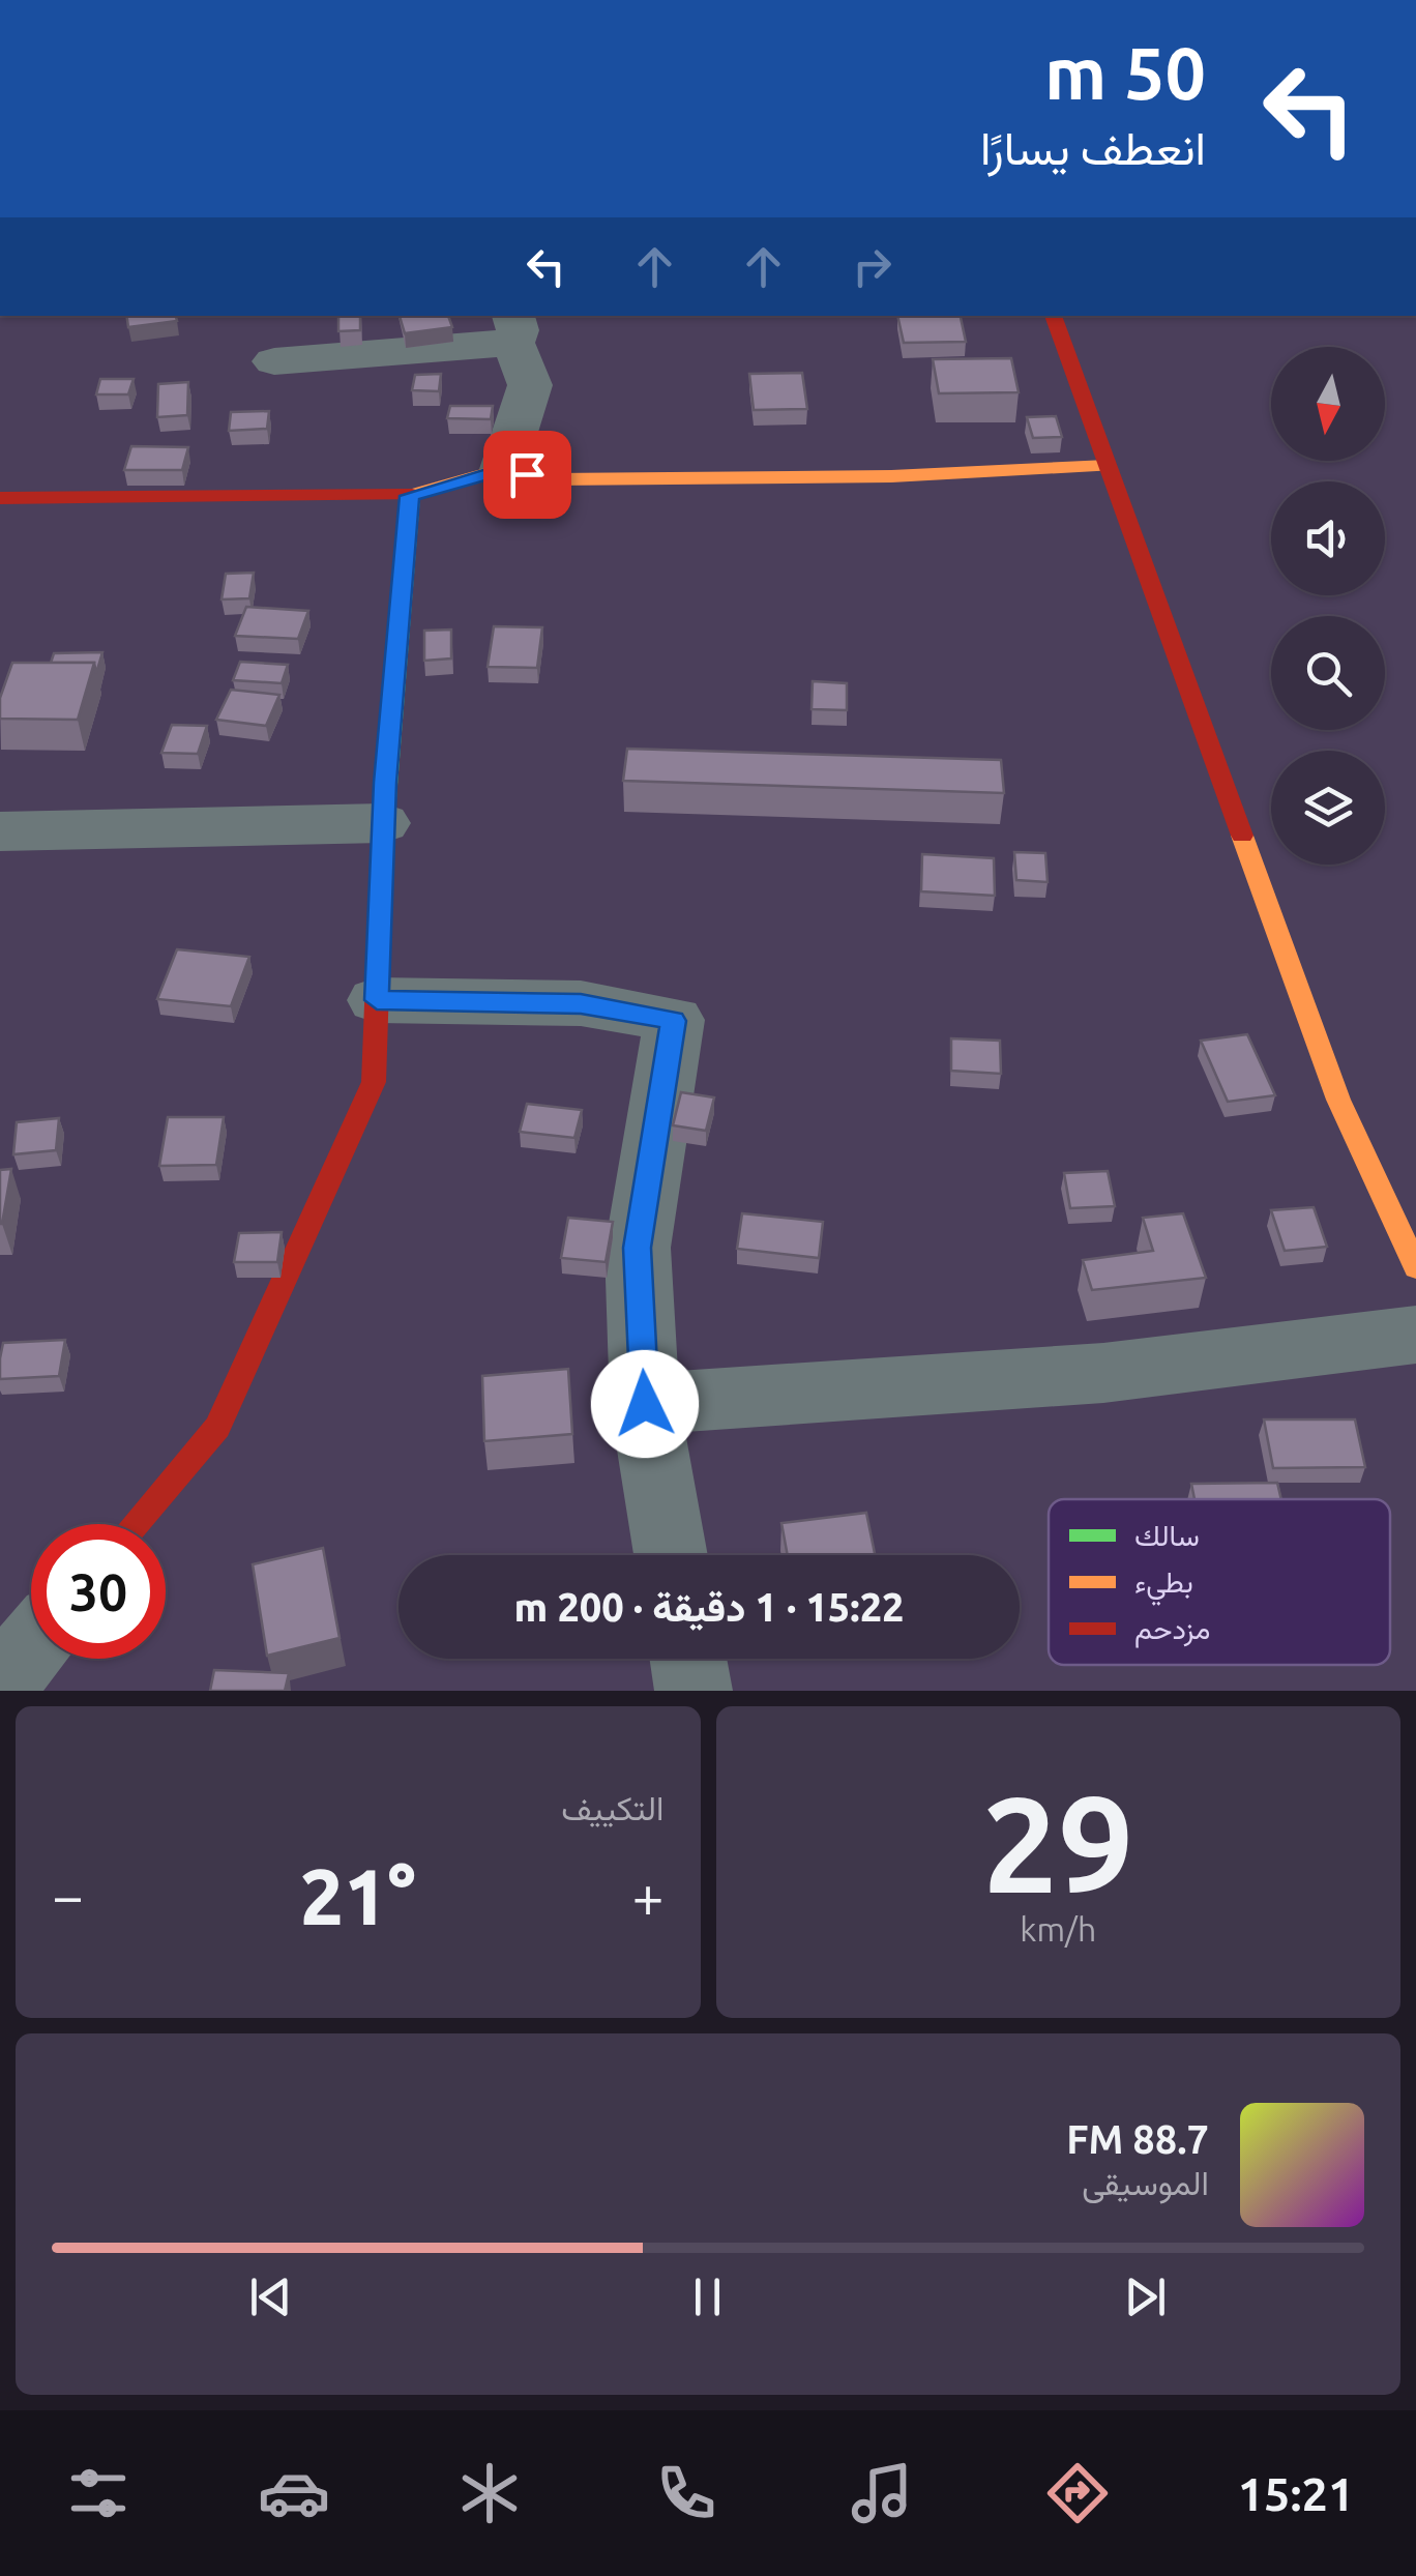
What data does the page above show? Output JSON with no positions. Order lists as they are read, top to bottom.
{
  "legend": ["سالك", "بطيء", "مزدحم"],
  "north": "bottom",
  "page": {
    "turn": ["50 m", "انعطف يسارًا"],
    "limit": "30",
    "trip": "15:22 · 1 دقيقة · 200 m",
    "tile": [
      ["29", "km/h"],
      "التكييف"
    ],
    "heat": ["−", "21°", "+"],
    "song": ["88.7 FM", "الموسيقى"],
    "tabs": "15:21"
  }
}
